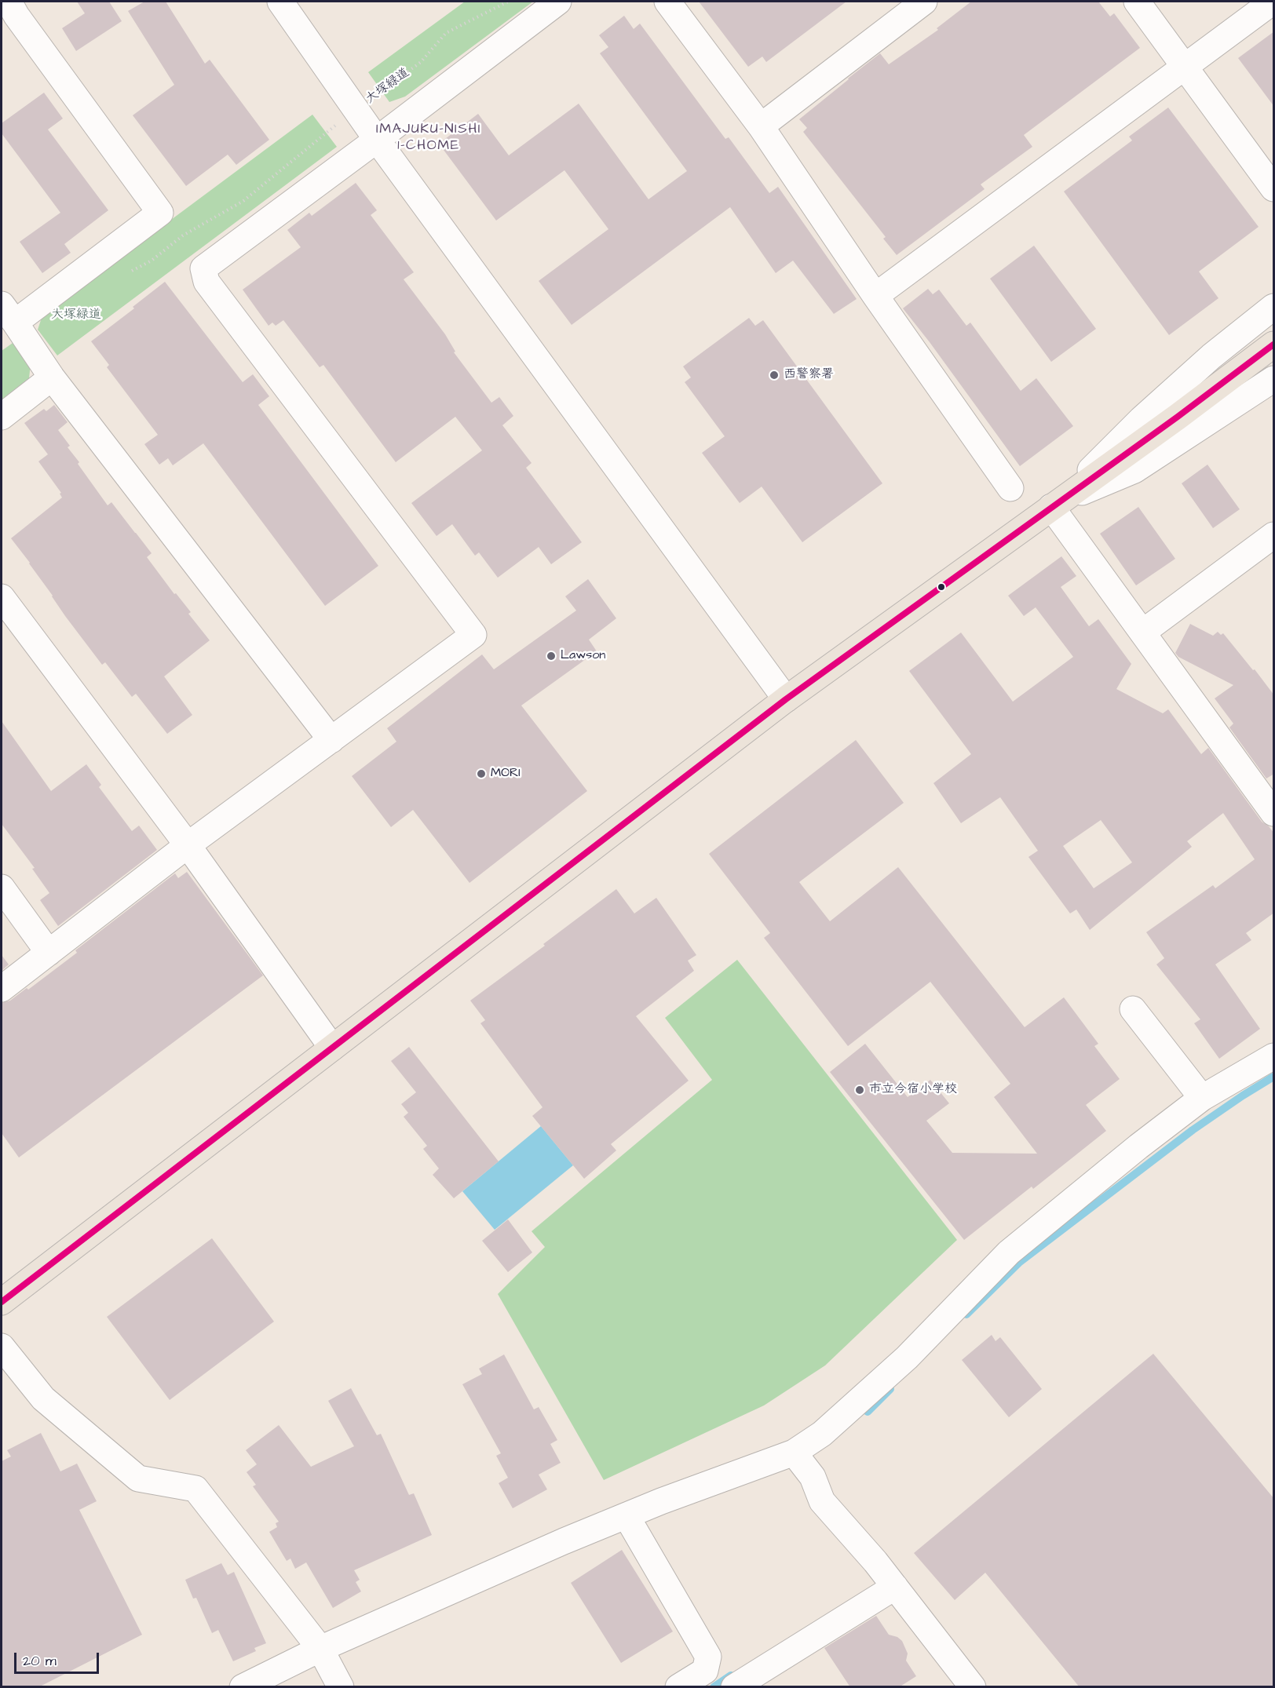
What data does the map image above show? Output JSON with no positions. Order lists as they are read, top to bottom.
{
  "streets": {
    "path": ["大塚緑道"]
  },
  "districts": ["IMAJUKU-NISHI 1-CHOME"],
  "parks": ["大塚緑道"],
  "places": [
    "西警察署",
    "Lawson",
    "MORI",
    "市立今宿小学校"
  ],
  "scale_bar": "20 m"
}
